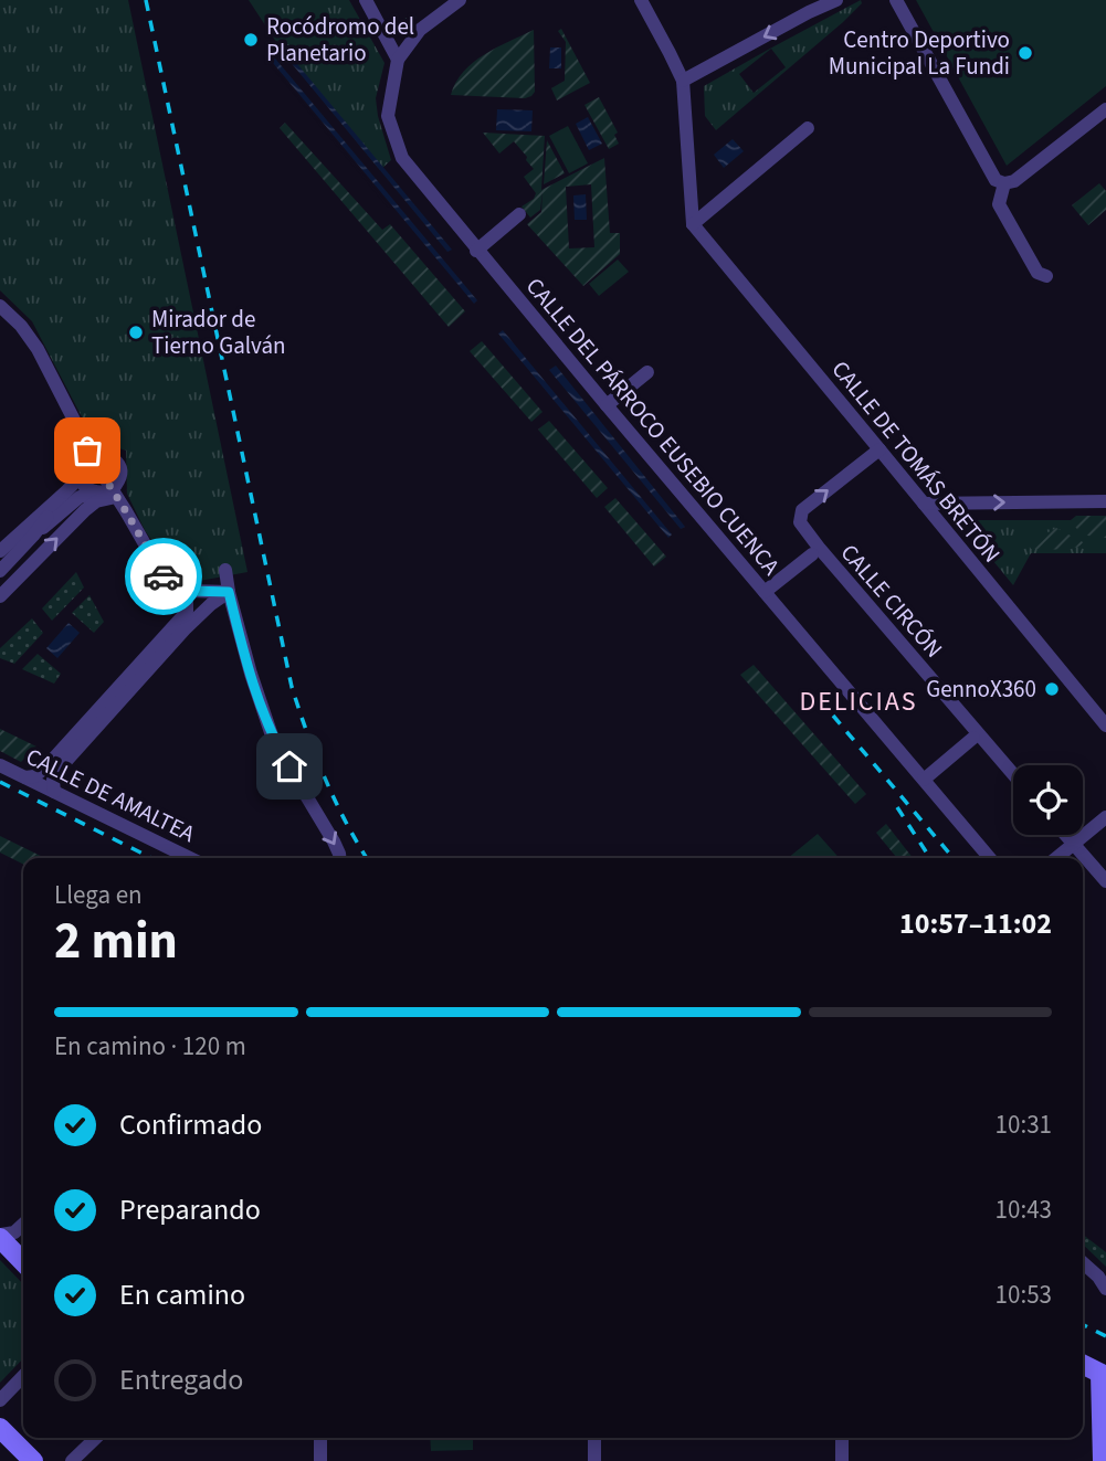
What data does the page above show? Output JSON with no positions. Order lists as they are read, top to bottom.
{
  "streets": {
    "street": [
      "CALLE DEL PÁRROCO EUSEBIO CUENCA",
      "CALLE DE TOMÁS BRETÓN",
      "CALLE CIRCÓN",
      "CALLE DE AMALTEA"
    ]
  },
  "crossings": [
    ["CALLE DEL PÁRROCO EUSEBIO CUENCA", "CALLE CIRCÓN"],
    ["CALLE DE TOMÁS BRETÓN", "CALLE CIRCÓN"]
  ],
  "districts": ["DELICIAS"],
  "places": [
    "Rocódromo del Planetario",
    "Centro Deportivo Municipal La Fundi",
    "Mirador de Tierno Galván",
    "GennoX360"
  ],
  "page": {
    "heading": ["2 min", "Llega en", "10:57–11:02"],
    "bar": "En camino · 120 m",
    "list": [
      ["Confirmado", "10:31"],
      ["Preparando", "10:43"],
      ["En camino", "10:53"],
      "Entregado"
    ]
  }
}
